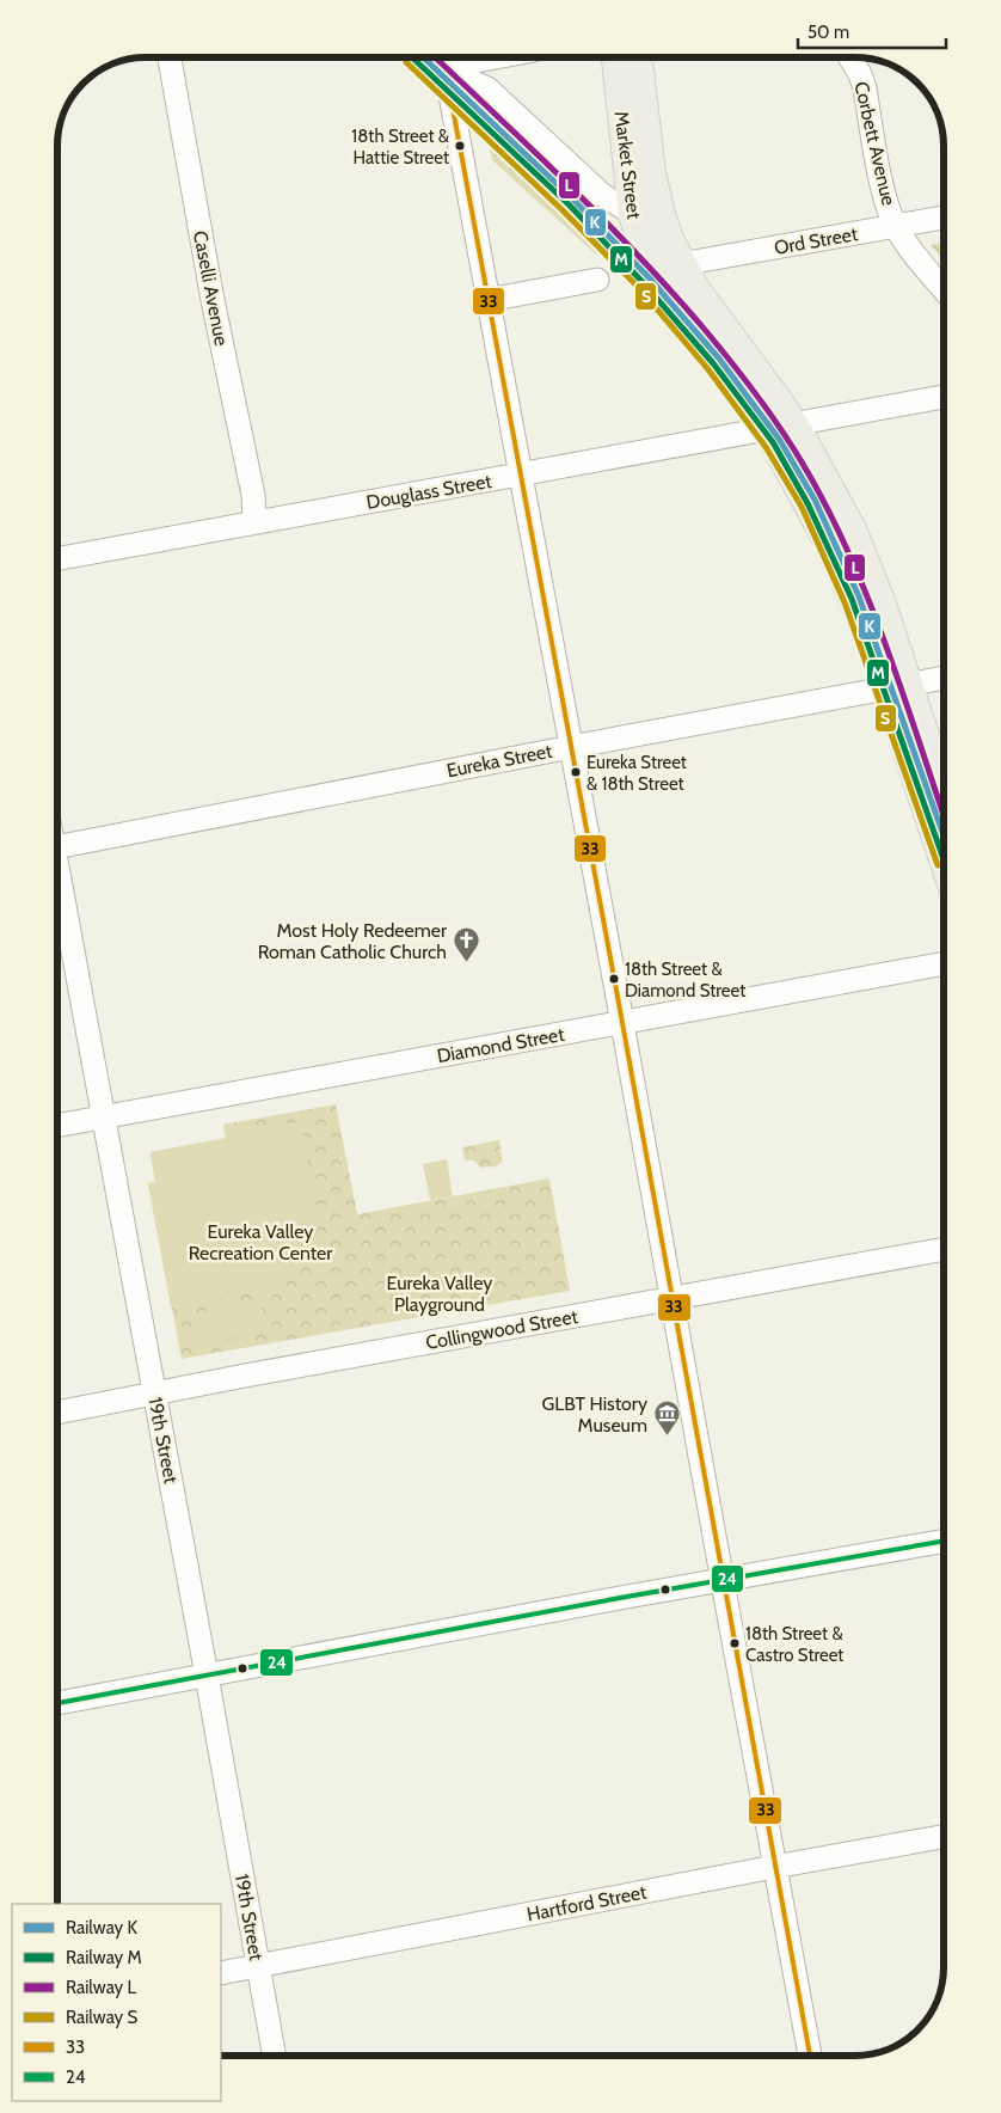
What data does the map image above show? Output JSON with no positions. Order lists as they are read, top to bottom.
{
  "streets": {
    "main road": ["Market Street"],
    "street": [
      "Corbett Avenue",
      "Ord Street",
      "Caselli Avenue",
      "Douglass Street",
      "Eureka Street",
      "Diamond Street",
      "Collingwood Street",
      "19th Street",
      "Hartford Street"
    ]
  },
  "crossings": [
    ["Corbett Avenue", "Ord Street"],
    ["Market Street", "Ord Street"],
    ["Market Street", "Douglass Street"],
    ["Market Street", "Eureka Street"],
    ["Caselli Avenue", "Douglass Street"],
    ["Diamond Street", "19th Street"],
    ["Collingwood Street", "19th Street"],
    ["19th Street", "Hartford Street"]
  ],
  "parks": ["Eureka Valley Recreation Center", "Eureka Valley Playground"],
  "places": {
    "other": [
      "18th Street & Hattie Street",
      "Eureka Street & 18th Street",
      "18th Street & Diamond Street",
      "18th Street & Castro Street"
    ],
    "church": ["Most Holy Redeemer Roman Catholic Church"],
    "museum": ["GLBT History Museum"]
  },
  "lines": [
    "rail line K",
    "rail line M",
    "rail line L",
    "transit line 33",
    "rail line S",
    "transit line 24"
  ],
  "legend": [
    "Railway K",
    "Railway M",
    "Railway L",
    "Railway S",
    "33",
    "24"
  ],
  "scale_bar": "50 m"
}
